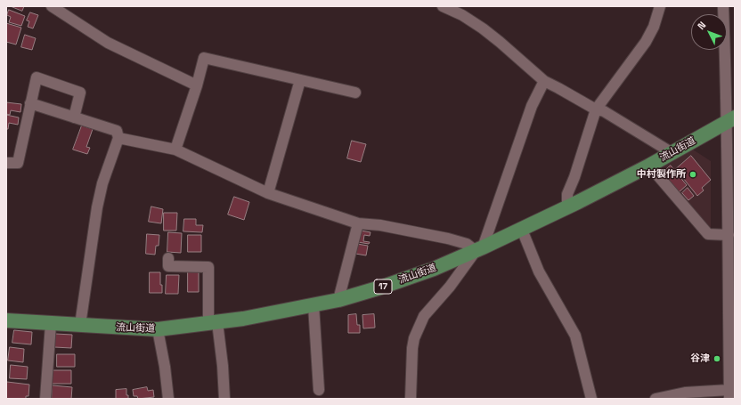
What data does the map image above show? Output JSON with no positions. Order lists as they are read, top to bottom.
{
  "streets": {
    "main road": ["流山街道", "17"]
  },
  "places": ["中村製作所", "谷津"],
  "north": "top left"
}
